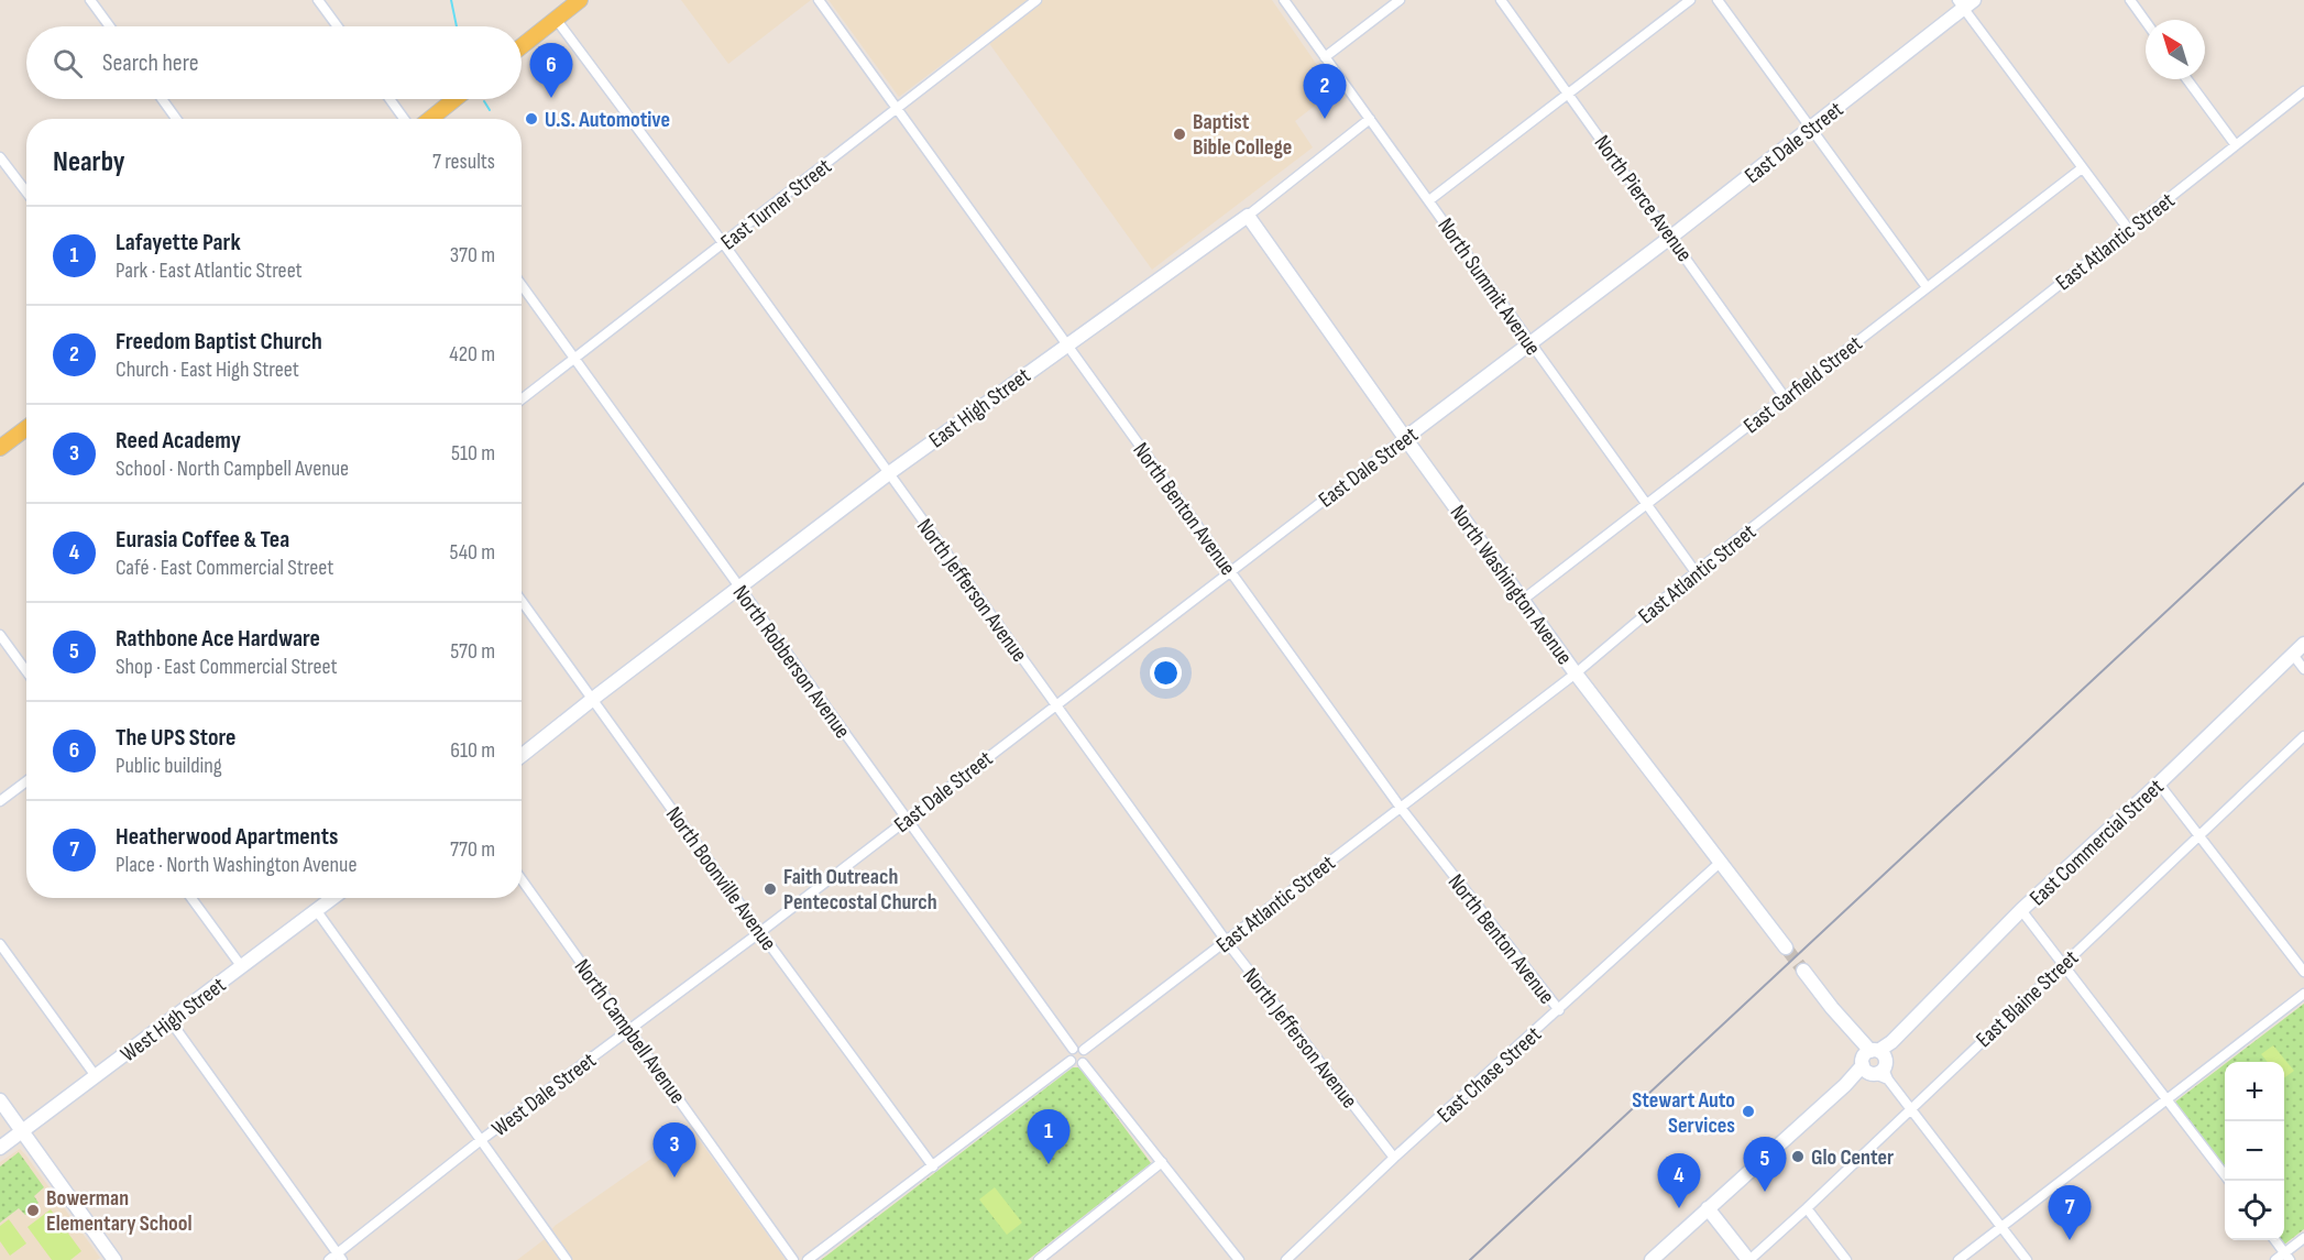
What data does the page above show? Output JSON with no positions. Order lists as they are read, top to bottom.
{
  "streets": {
    "street": [
      "East Dale Street",
      "North Pierce Avenue",
      "East Turner Street",
      "East Atlantic Street",
      "North Summit Avenue",
      "East Garfield Street",
      "East High Street",
      "North Benton Avenue",
      "North Washington Avenue",
      "North Jefferson Avenue",
      "North Robberson Avenue",
      "East Commercial Street",
      "North Boonville Avenue",
      "East Blaine Street",
      "West High Street",
      "North Campbell Avenue",
      "East Chase Street",
      "West Dale Street"
    ]
  },
  "crossings": [
    ["East Dale Street", "North Pierce Avenue"],
    ["East Dale Street", "North Summit Avenue"],
    ["East Dale Street", "North Benton Avenue"],
    ["East Dale Street", "North Washington Avenue"],
    ["East Dale Street", "North Jefferson Avenue"],
    ["East Dale Street", "North Robberson Avenue"],
    ["East Dale Street", "North Boonville Avenue"],
    ["East Dale Street", "West Dale Street"],
    ["North Pierce Avenue", "East Garfield Street"],
    ["East Turner Street", "North Benton Avenue"],
    ["East Turner Street", "North Jefferson Avenue"],
    ["East Turner Street", "North Robberson Avenue"],
    ["East Atlantic Street", "North Summit Avenue"],
    ["East Atlantic Street", "North Benton Avenue"],
    ["East Atlantic Street", "North Washington Avenue"],
    ["East Atlantic Street", "North Jefferson Avenue"],
    ["East Atlantic Street", "North Robberson Avenue"],
    ["North Summit Avenue", "East Garfield Street"],
    ["North Summit Avenue", "East High Street"],
    ["East Garfield Street", "North Washington Avenue"],
    ["East High Street", "North Benton Avenue"],
    ["East High Street", "North Washington Avenue"],
    ["East High Street", "North Jefferson Avenue"],
    ["East High Street", "North Robberson Avenue"],
    ["East High Street", "North Boonville Avenue"],
    ["North Benton Avenue", "East Chase Street"],
    ["North Washington Avenue", "East Chase Street"],
    ["North Jefferson Avenue", "East Chase Street"],
    ["North Boonville Avenue", "West Dale Street"],
    ["North Campbell Avenue", "West Dale Street"]
  ],
  "places": [
    "U.S. Automotive",
    "Baptist Bible College",
    "Faith Outreach Pentecostal Church",
    "Stewart Auto Services",
    "Glo Center",
    "Bowerman Elementary School"
  ],
  "north": "top left",
  "page": {
    "search": "Search here",
    "pins": [
      "6",
      "2",
      "1",
      "3",
      "5",
      "4",
      "7"
    ],
    "heading": ["Nearby", "7 results"],
    "list": [
      {
        "mark": "1",
        "name": "Lafayette Park",
        "note": "Park · East Atlantic Street",
        "value": "370 m"
      },
      {
        "mark": "2",
        "name": "Freedom Baptist Church",
        "note": "Church · East High Street",
        "value": "420 m"
      },
      {
        "mark": "3",
        "name": "Reed Academy",
        "note": "School · North Campbell Avenue",
        "value": "510 m"
      },
      {
        "mark": "4",
        "name": "Eurasia Coffee & Tea",
        "note": "Café · East Commercial Street",
        "value": "540 m"
      },
      {
        "mark": "5",
        "name": "Rathbone Ace Hardware",
        "note": "Shop · East Commercial Street",
        "value": "570 m"
      },
      {
        "mark": "6",
        "name": "The UPS Store",
        "note": "Public building",
        "value": "610 m"
      },
      {
        "mark": "7",
        "name": "Heatherwood Apartments",
        "note": "Place · North Washington Avenue",
        "value": "770 m"
      }
    ],
    "map_buttons": ["+", "−"]
  }
}
